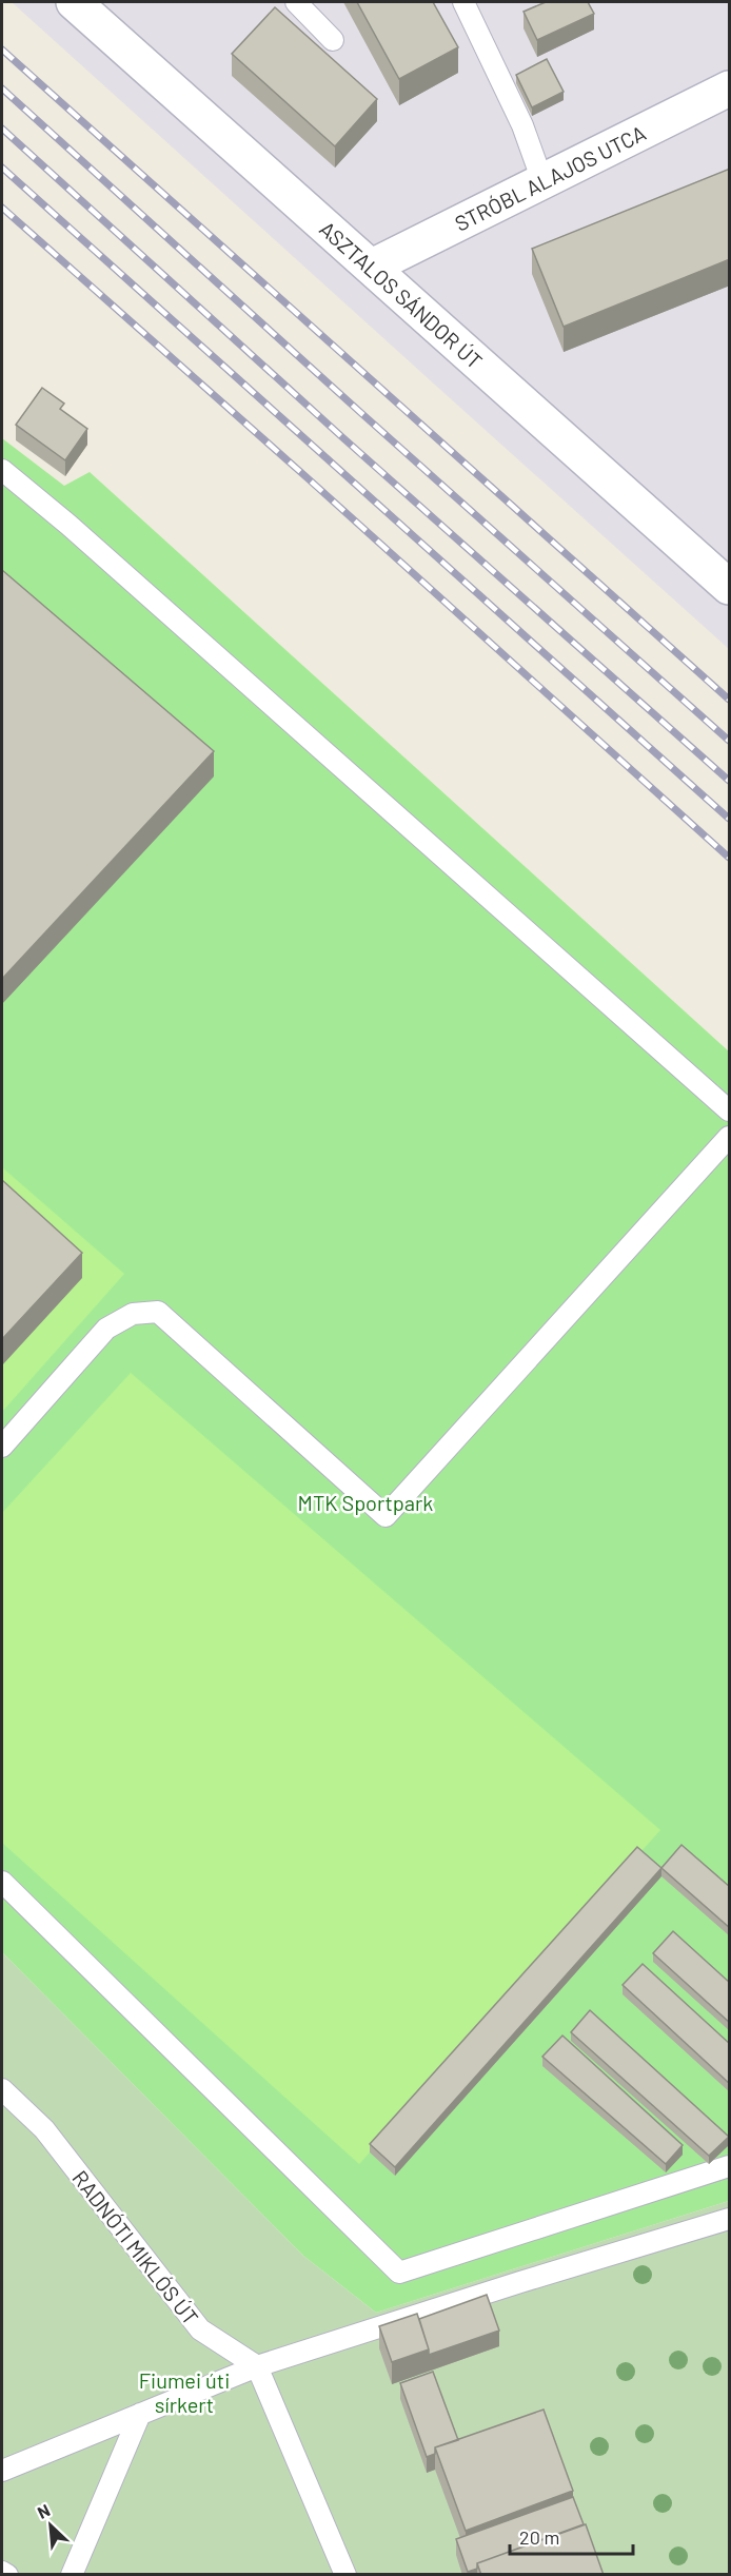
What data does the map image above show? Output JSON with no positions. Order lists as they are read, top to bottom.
{
  "streets": {
    "street": ["STRÓBL ALAJOS UTCA", "ASZTALOS SÁNDOR ÚT"],
    "lane": ["RADNÓTI MIKLÓS ÚT"]
  },
  "crossings": [
    ["STRÓBL ALAJOS UTCA", "ASZTALOS SÁNDOR ÚT"]
  ],
  "parks": ["MTK Sportpark", "Fiumei úti sírkert"],
  "scale_bar": "20 m",
  "north": "top left"
}
